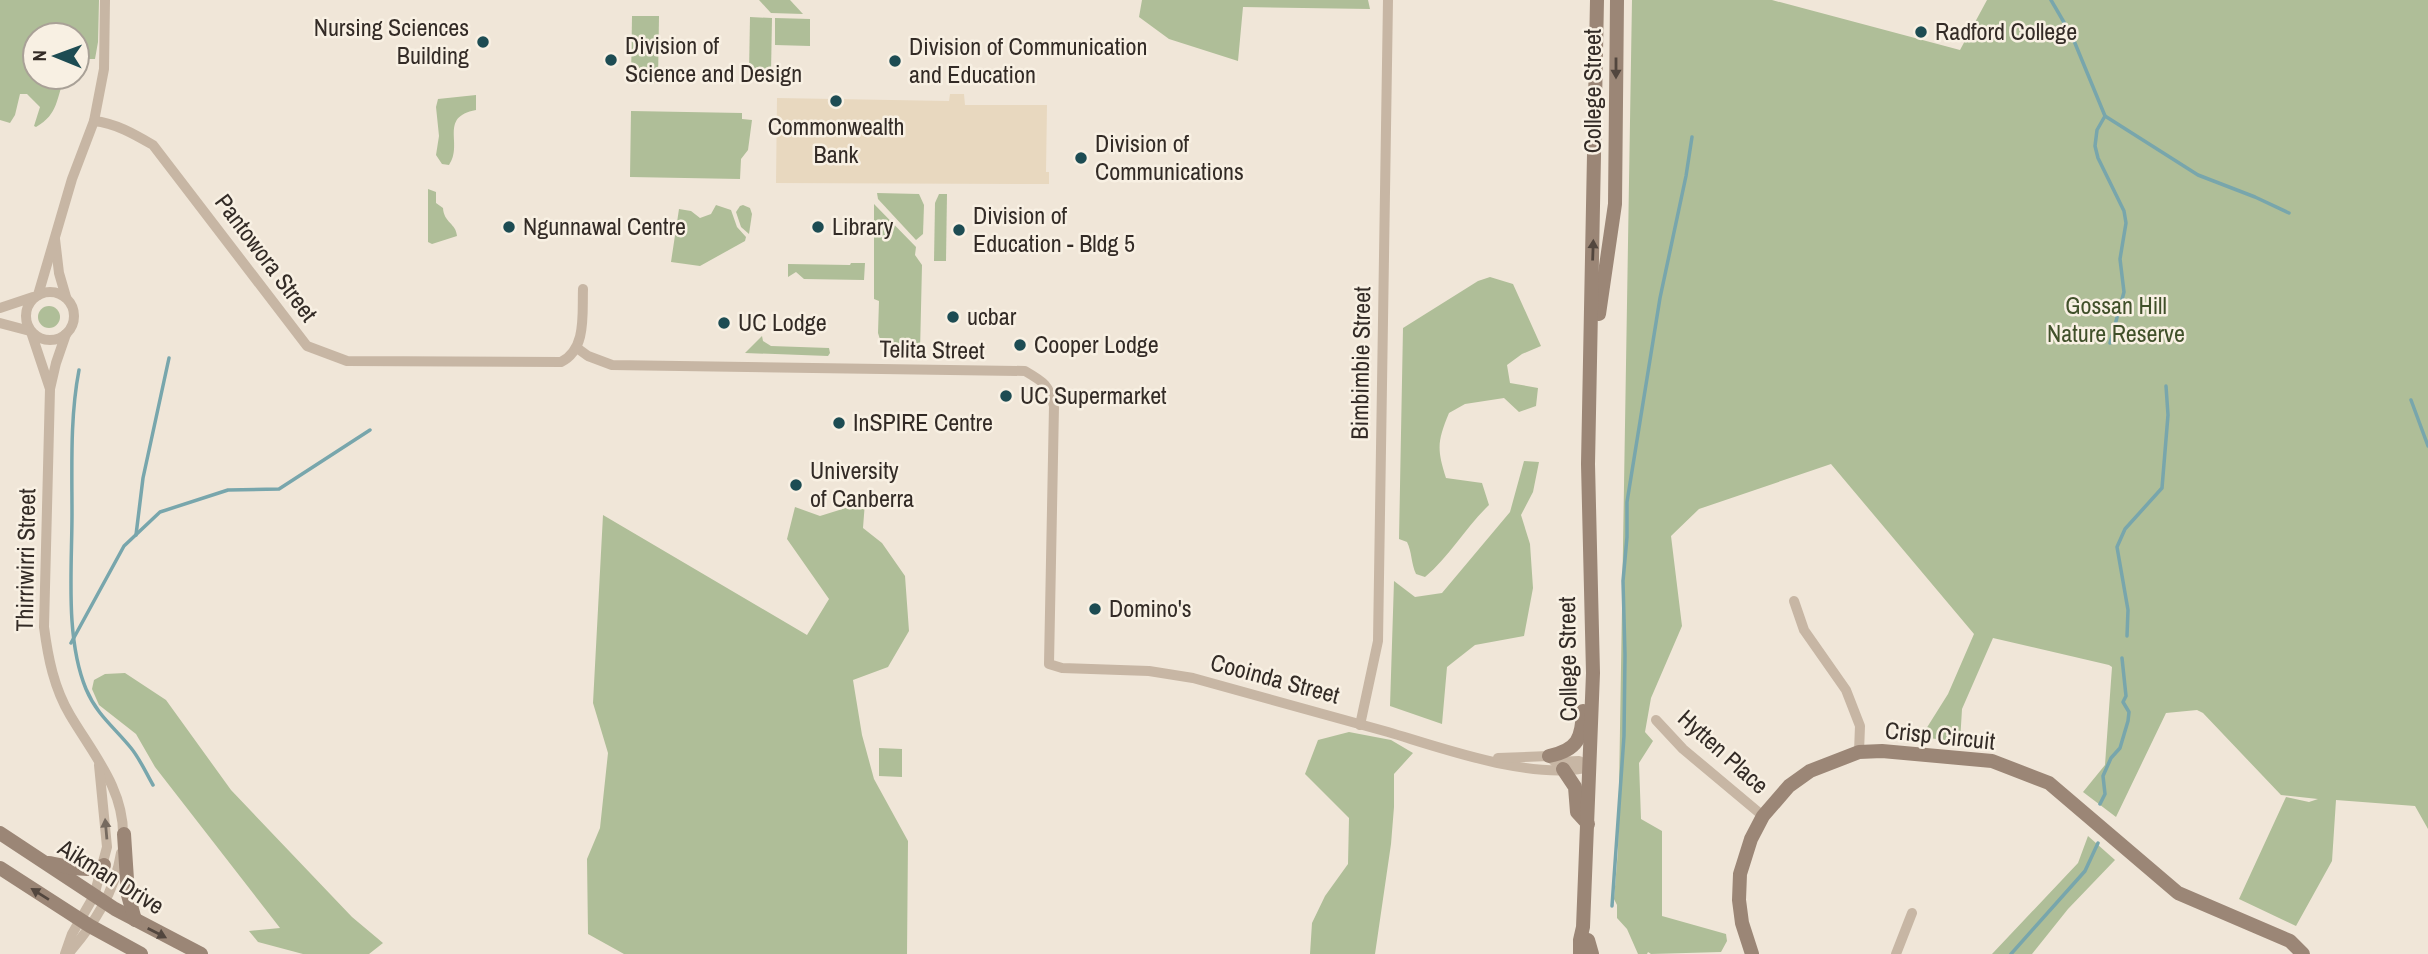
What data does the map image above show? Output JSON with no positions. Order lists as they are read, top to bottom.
{
  "streets": {
    "street": [
      "College Street",
      "Pantowora Street",
      "Telita Street",
      "Bimbimbie Street",
      "Thirriwirri Street",
      "Cooinda Street",
      "Crisp Circuit",
      "Hytten Place",
      "Aikman Drive"
    ]
  },
  "crossings": [
    ["College Street", "Cooinda Street"],
    ["Pantowora Street", "Telita Street"],
    ["Telita Street", "Cooinda Street"],
    ["Bimbimbie Street", "Cooinda Street"],
    ["Thirriwirri Street", "Aikman Drive"],
    ["Crisp Circuit", "Hytten Place"]
  ],
  "parks": ["Gossan Hill Nature Reserve"],
  "places": [
    "Radford College",
    "Nursing Sciences Building",
    "Division of Science and Design",
    "Division of Communication and Education",
    "Commonwealth Bank",
    "Division of Communications",
    "Ngunnawal Centre",
    "Library",
    "Division of Education - Bldg 5",
    "ucbar",
    "UC Lodge",
    "Cooper Lodge",
    "UC Supermarket",
    "InSPIRE Centre",
    "University of Canberra",
    "Domino's"
  ],
  "north": "left"
}
